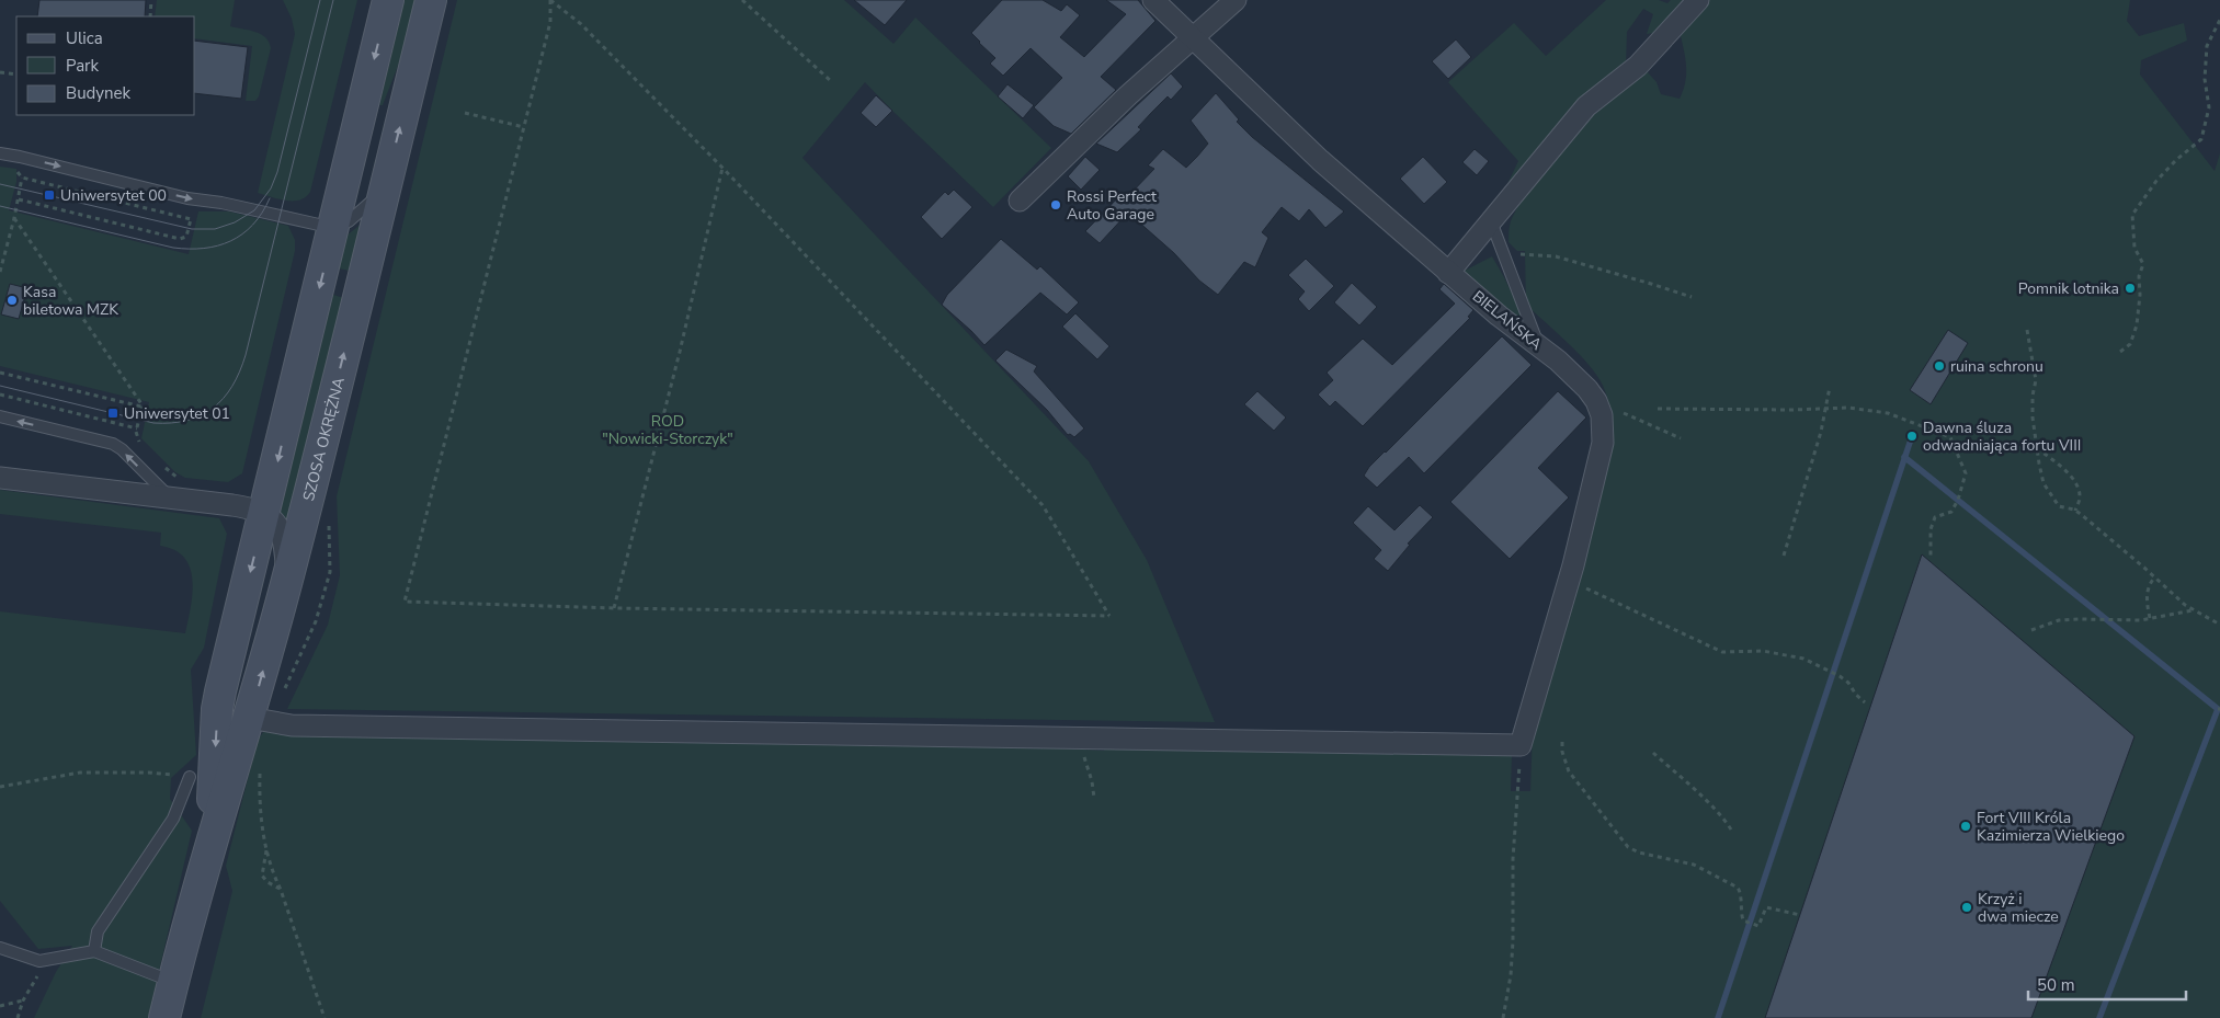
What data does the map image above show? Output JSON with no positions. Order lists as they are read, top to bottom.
{
  "streets": {
    "street": ["BIELAŃSKA", "SZOSA OKRĘŻNA"]
  },
  "parks": ["ROD \"Nowicki-Storczyk\""],
  "places": {
    "transit": ["Uniwersytet 00", "Uniwersytet 01"],
    "other": [
      "Rossi Perfect Auto Garage",
      "Pomnik lotnika",
      "Kasa biletowa MZK",
      "ruina schronu",
      "Dawna śluza odwadniająca fortu VIII",
      "Fort VIII Króla Kazimierza Wielkiego",
      "Krzyż i dwa miecze"
    ]
  },
  "legend": ["Ulica", "Park", "Budynek"],
  "scale_bar": "50 m"
}
